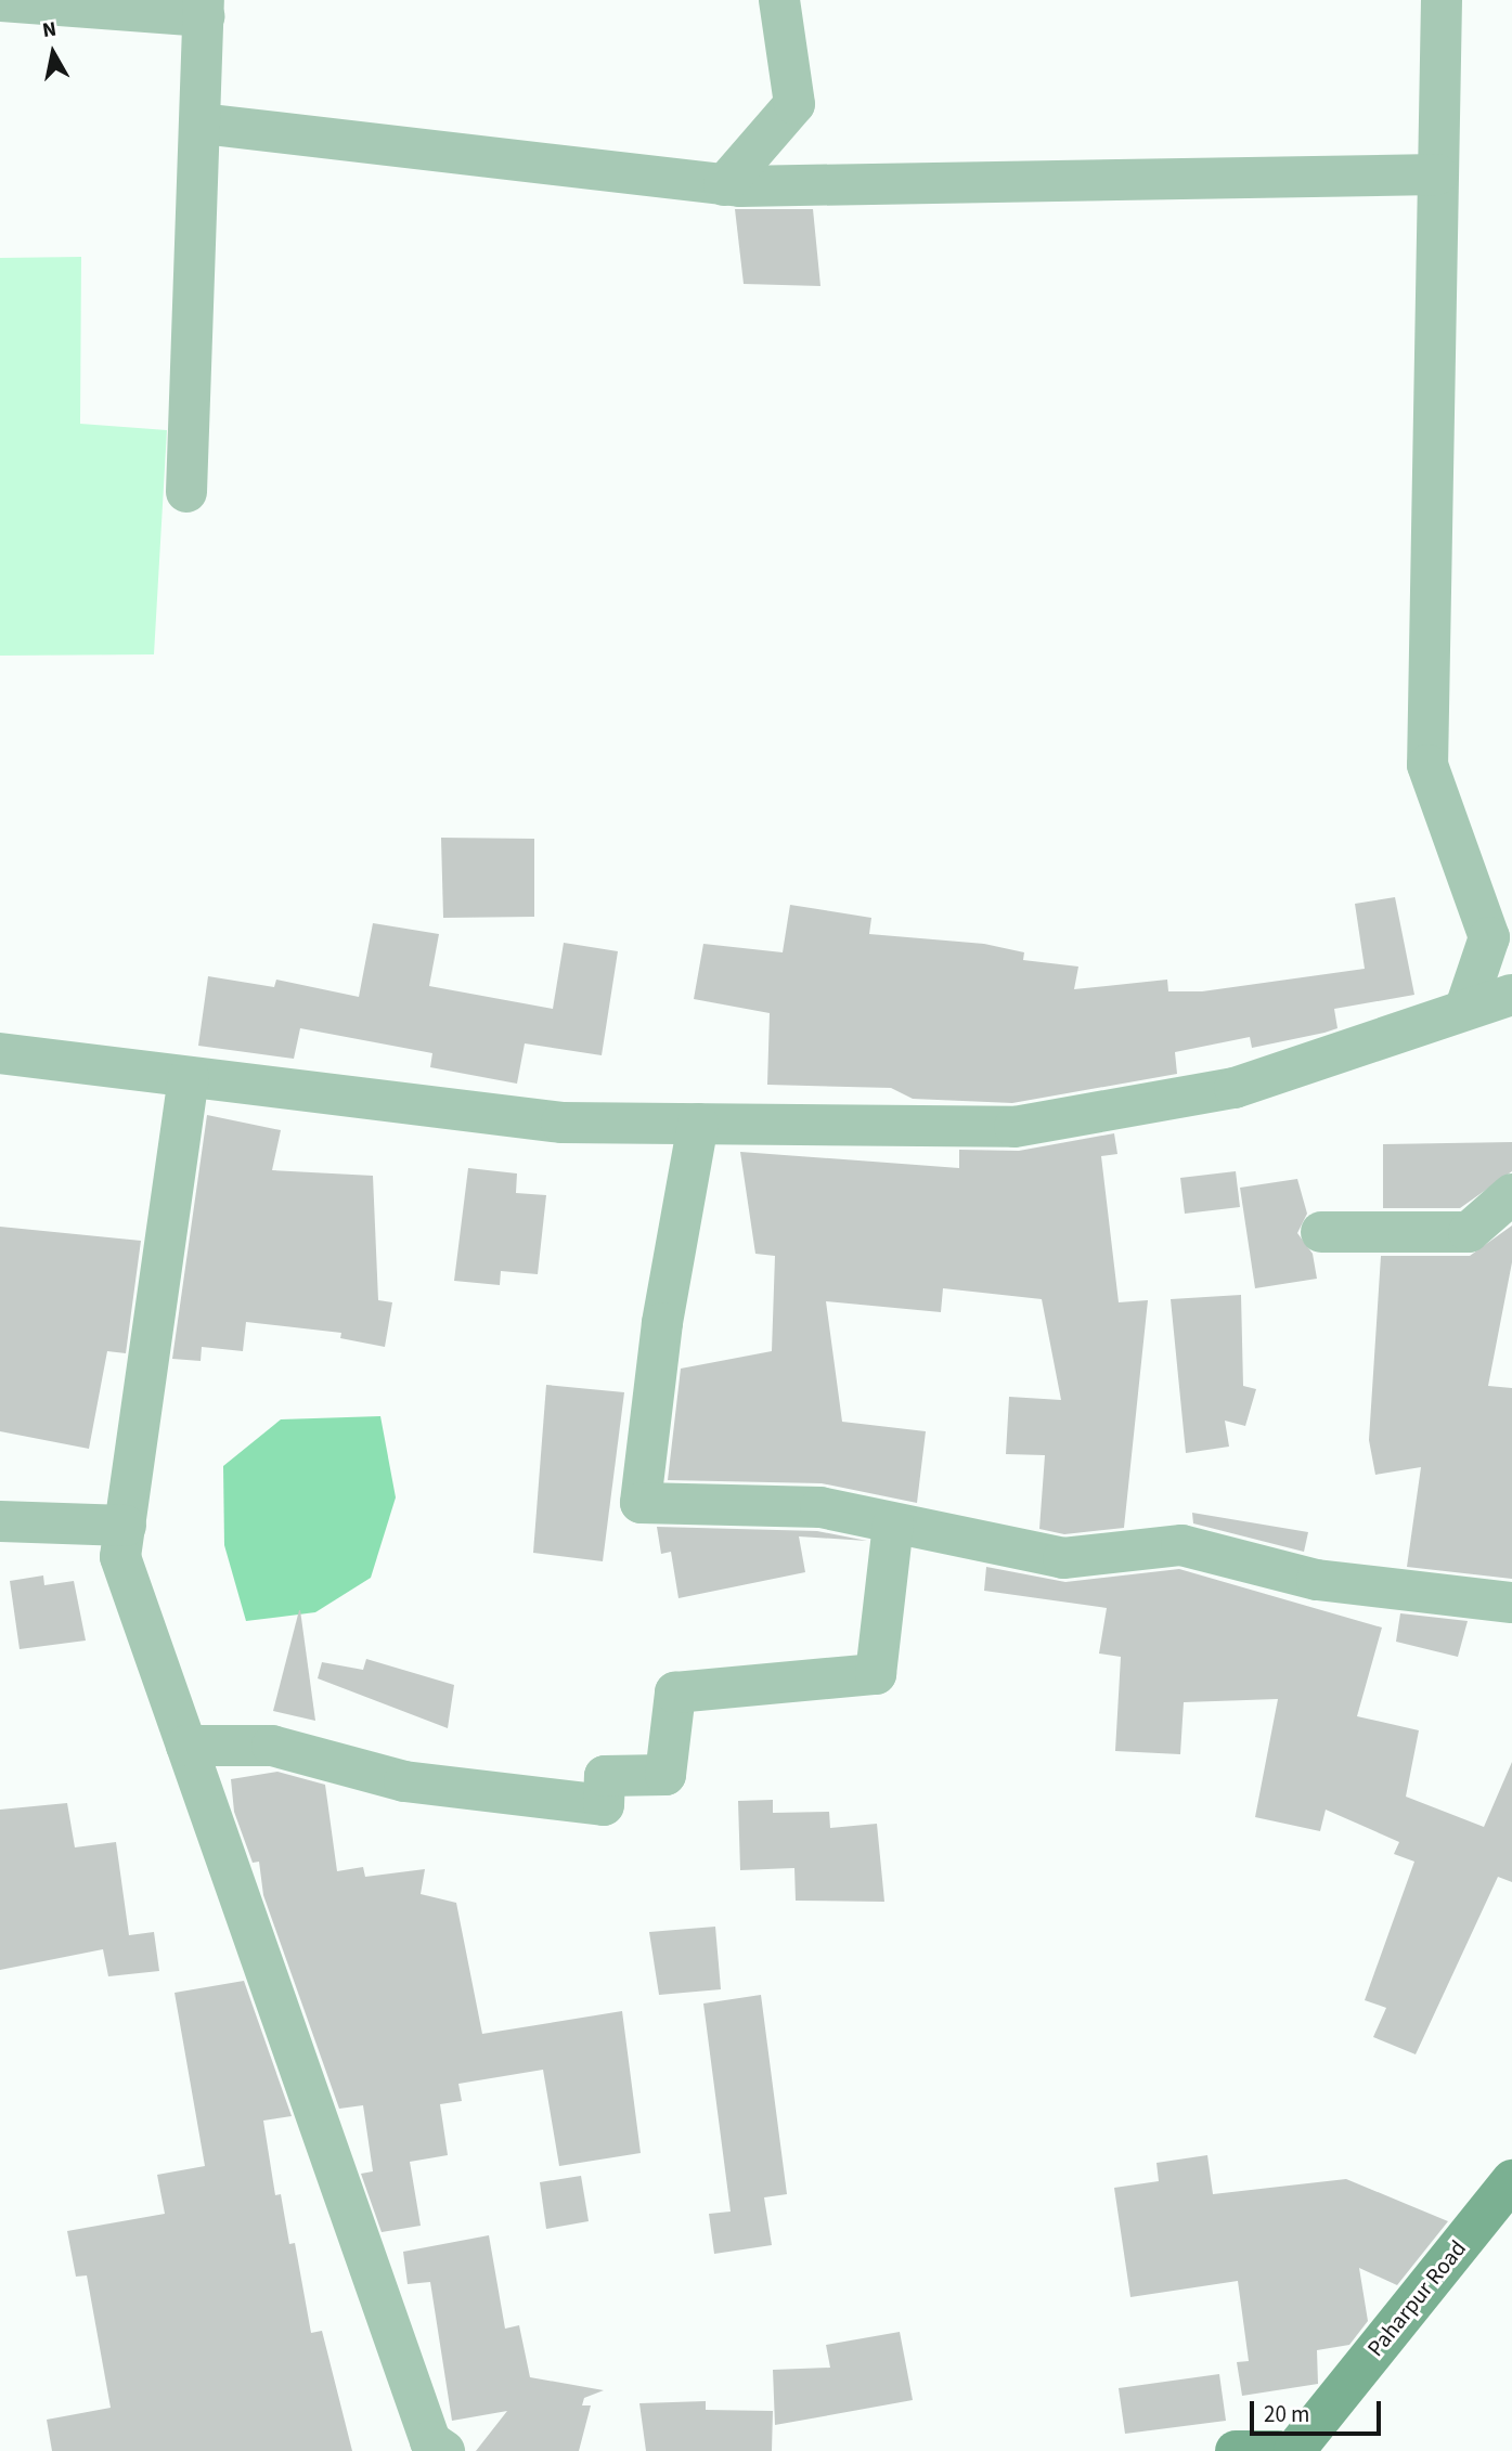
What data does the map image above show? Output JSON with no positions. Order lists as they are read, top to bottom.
{
  "streets": {
    "main road": ["Paharpur Road"]
  },
  "scale_bar": "20 m",
  "north": "top"
}
